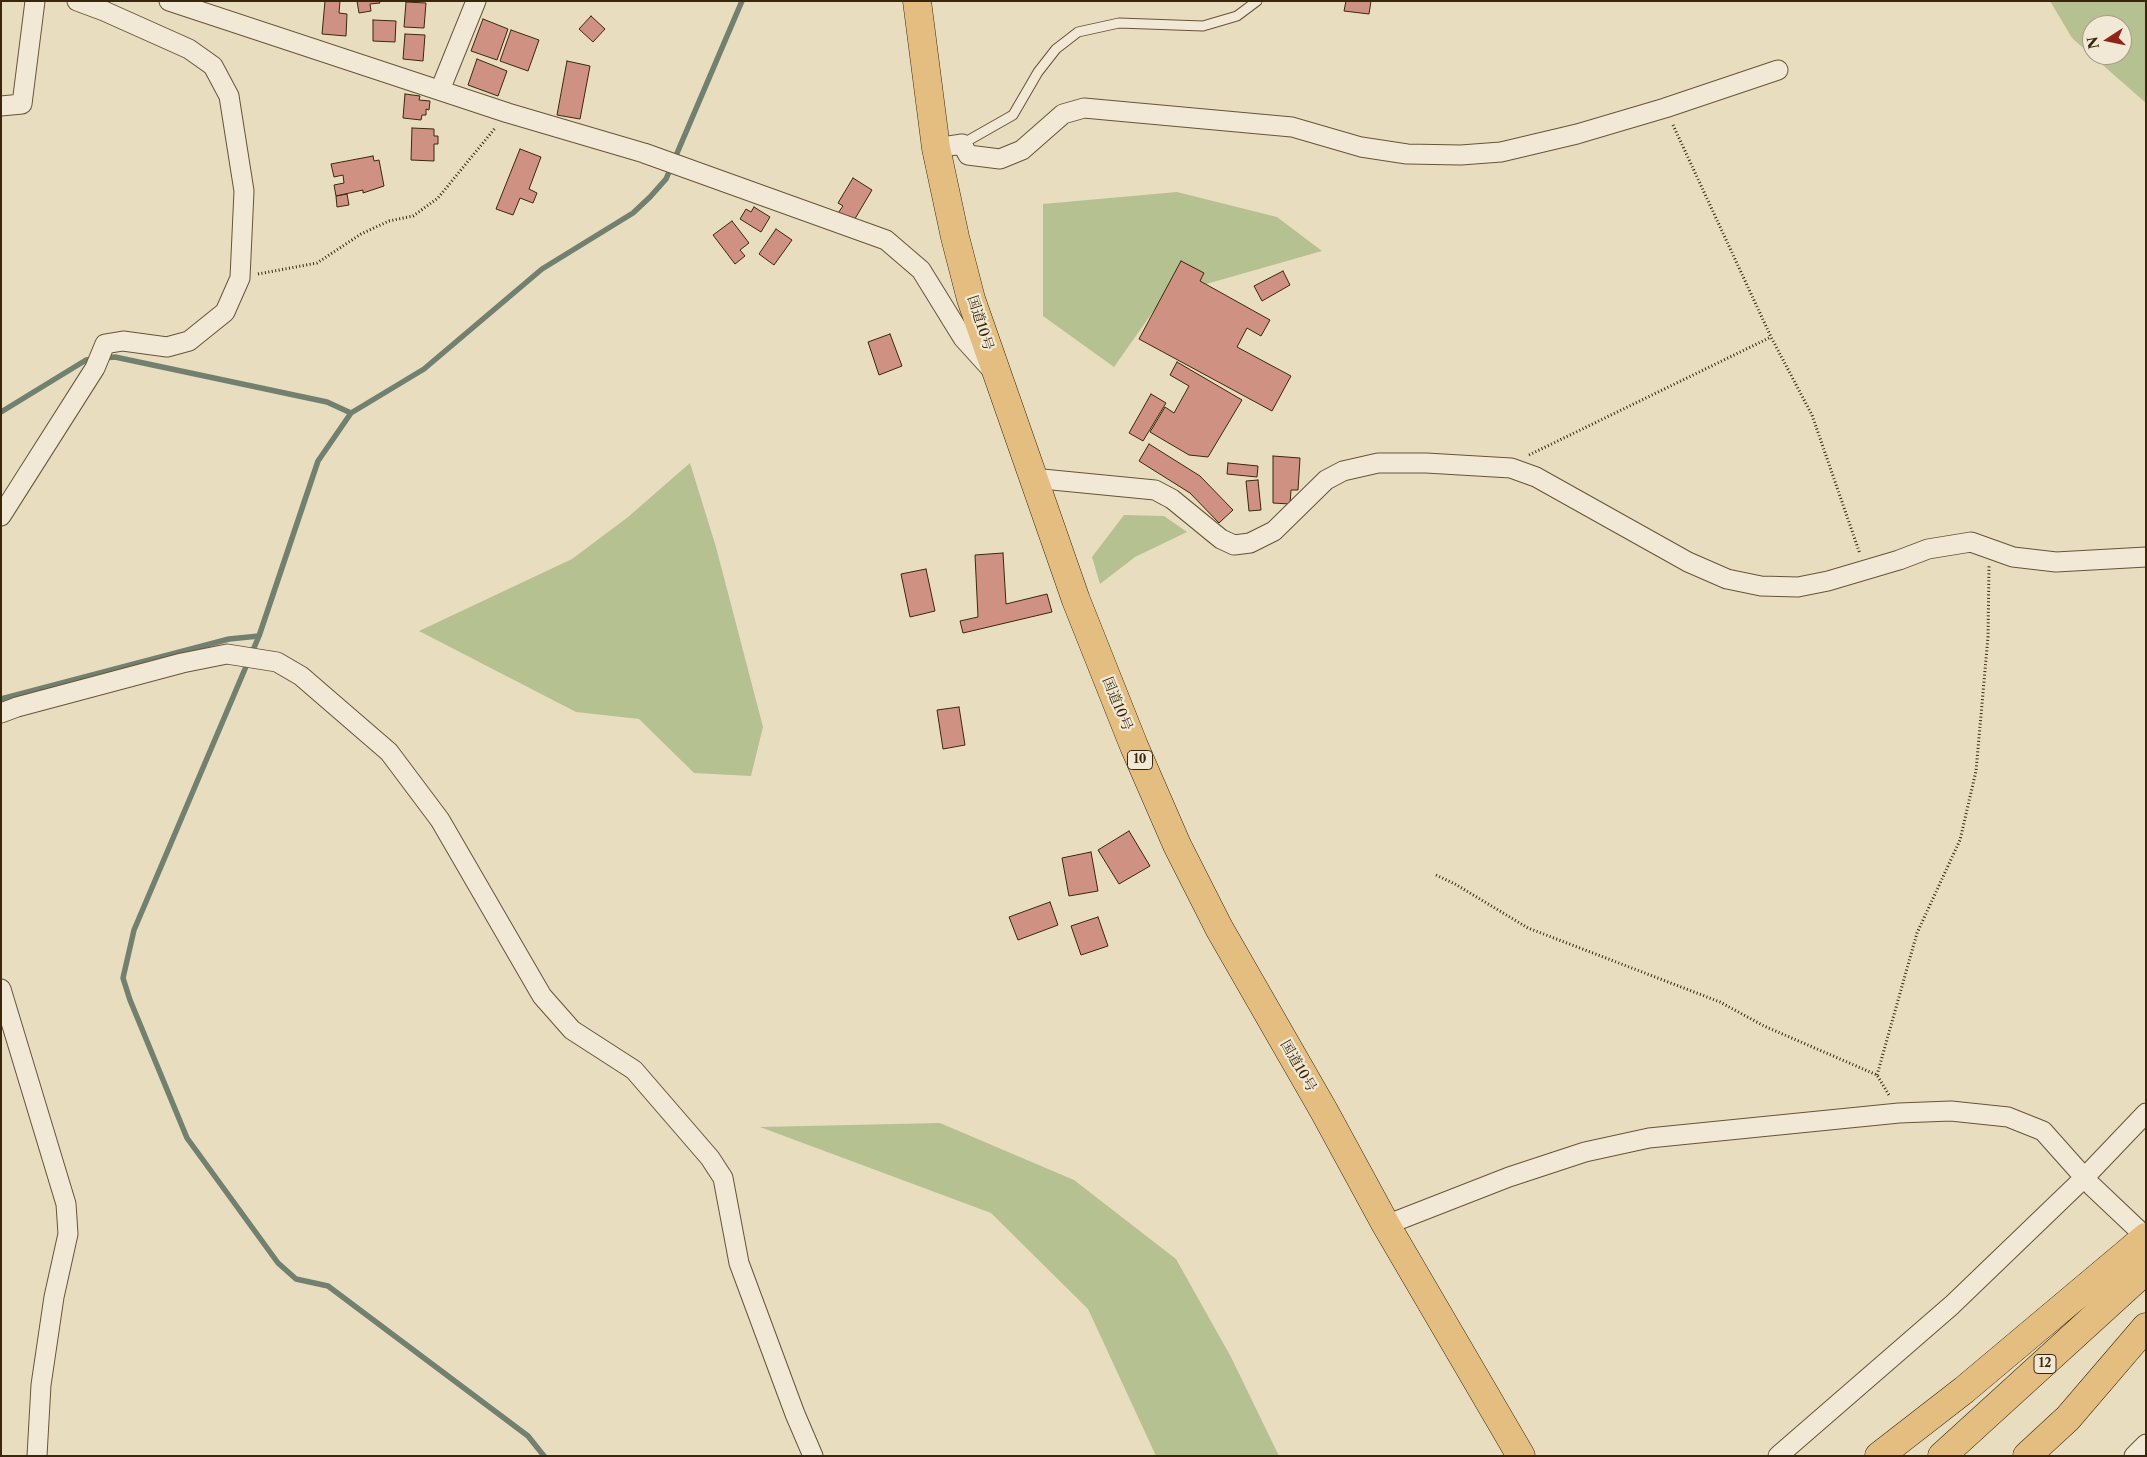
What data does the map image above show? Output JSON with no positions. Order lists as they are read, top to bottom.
{
  "streets": {
    "highway": ["国道10号", "10", "12"]
  },
  "north": "left"
}
